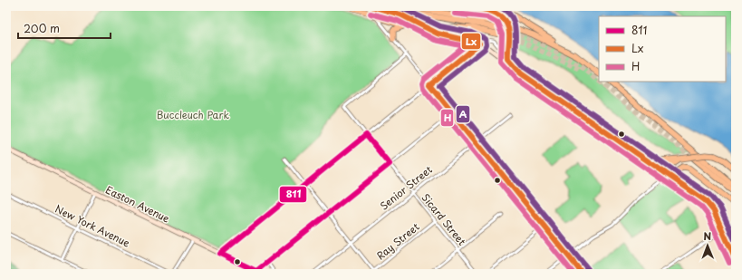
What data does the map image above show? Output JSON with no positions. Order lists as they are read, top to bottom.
{
  "streets": {
    "street": [
      "Senior Street",
      "Easton Avenue",
      "Sicard Street",
      "New York Avenue",
      "Ray Street"
    ]
  },
  "crossings": [
    ["Senior Street", "Sicard Street"],
    ["Sicard Street", "Ray Street"]
  ],
  "parks": ["Buccleuch Park"],
  "lines": [
    "transit line Lx",
    "transit line A",
    "transit line H",
    "transit line 811"
  ],
  "legend": ["811", "Lx", "H"],
  "scale_bar": "200 m",
  "north": "top"
}
